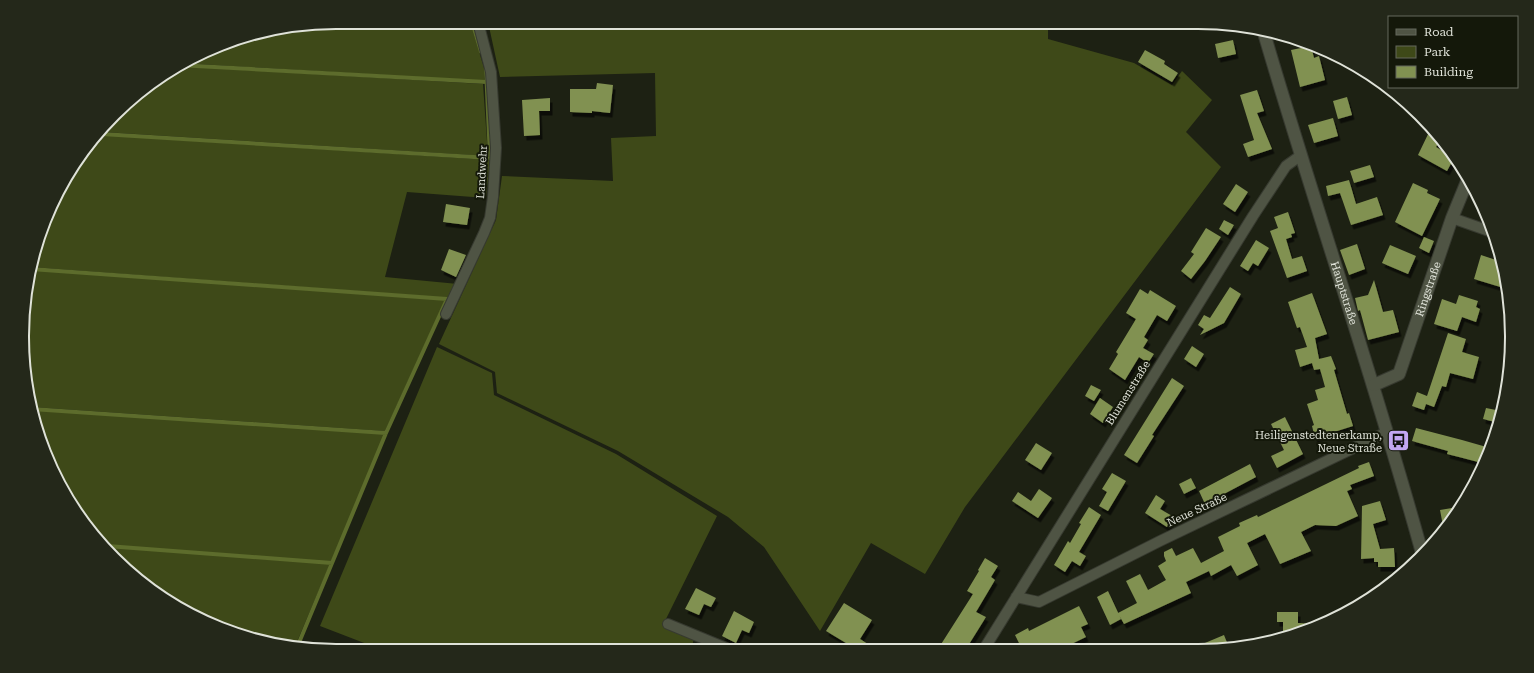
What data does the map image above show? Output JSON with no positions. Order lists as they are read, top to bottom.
{
  "streets": {
    "street": [
      "Landwehr",
      "Ringstraße",
      "Hauptstraße",
      "Blumenstraße",
      "Neue Straße"
    ]
  },
  "crossings": [
    ["Ringstraße", "Hauptstraße"],
    ["Hauptstraße", "Blumenstraße"],
    ["Hauptstraße", "Neue Straße"],
    ["Blumenstraße", "Neue Straße"]
  ],
  "places": {
    "bus stop": ["Heiligenstedtenerkamp, Neue Straße"]
  },
  "legend": ["Road", "Park", "Building"]
}
